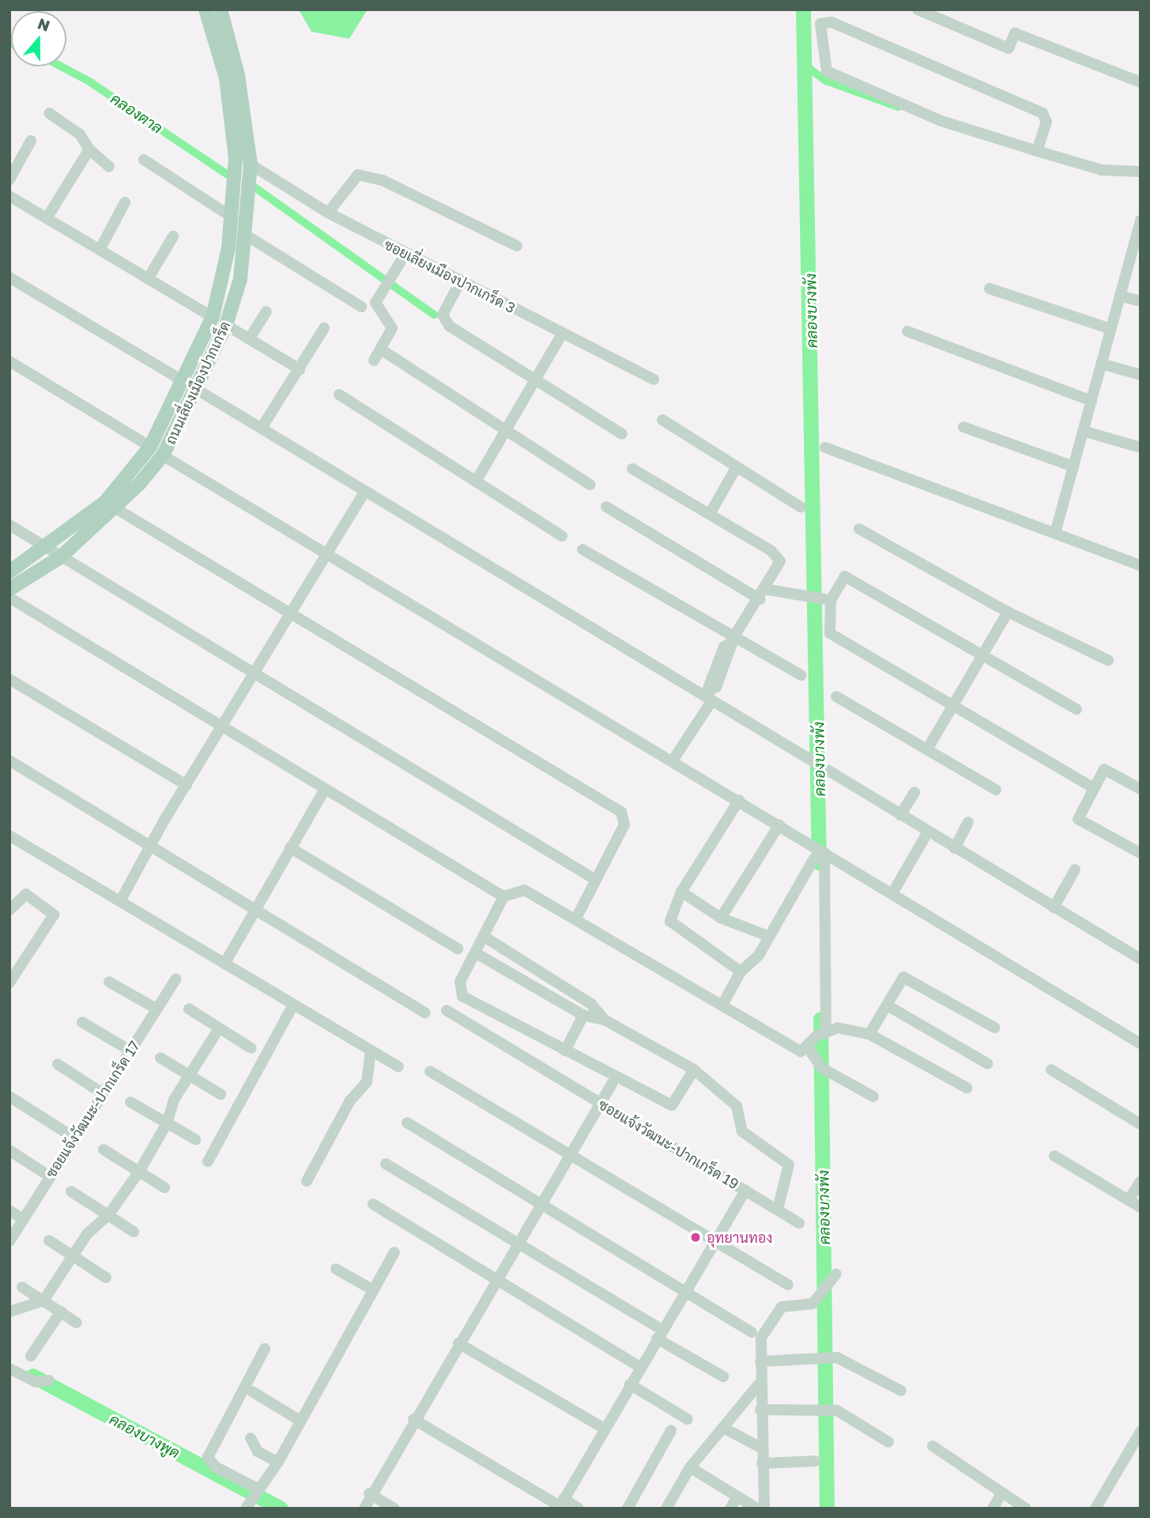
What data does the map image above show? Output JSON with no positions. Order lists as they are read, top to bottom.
{
  "streets": {
    "main road": ["ถนนเลี่ยงเมืองปากเกร็ด"],
    "street": ["ซอยเลี่ยงเมืองปากเกร็ด 3", "ซอยแจ้งวัฒนะ-ปากเกร็ด 17", "ซอยแจ้งวัฒนะ-ปากเกร็ด 19"]
  },
  "crossings": [
    ["ซอยเลี่ยงเมืองปากเกร็ด 3", "ถนนเลี่ยงเมืองปากเกร็ด"]
  ],
  "water": ["คลองตาล", "คลองบางพัง", "คลองบางพูด"],
  "places": ["อุทยานทอง"],
  "north": "top"
}
